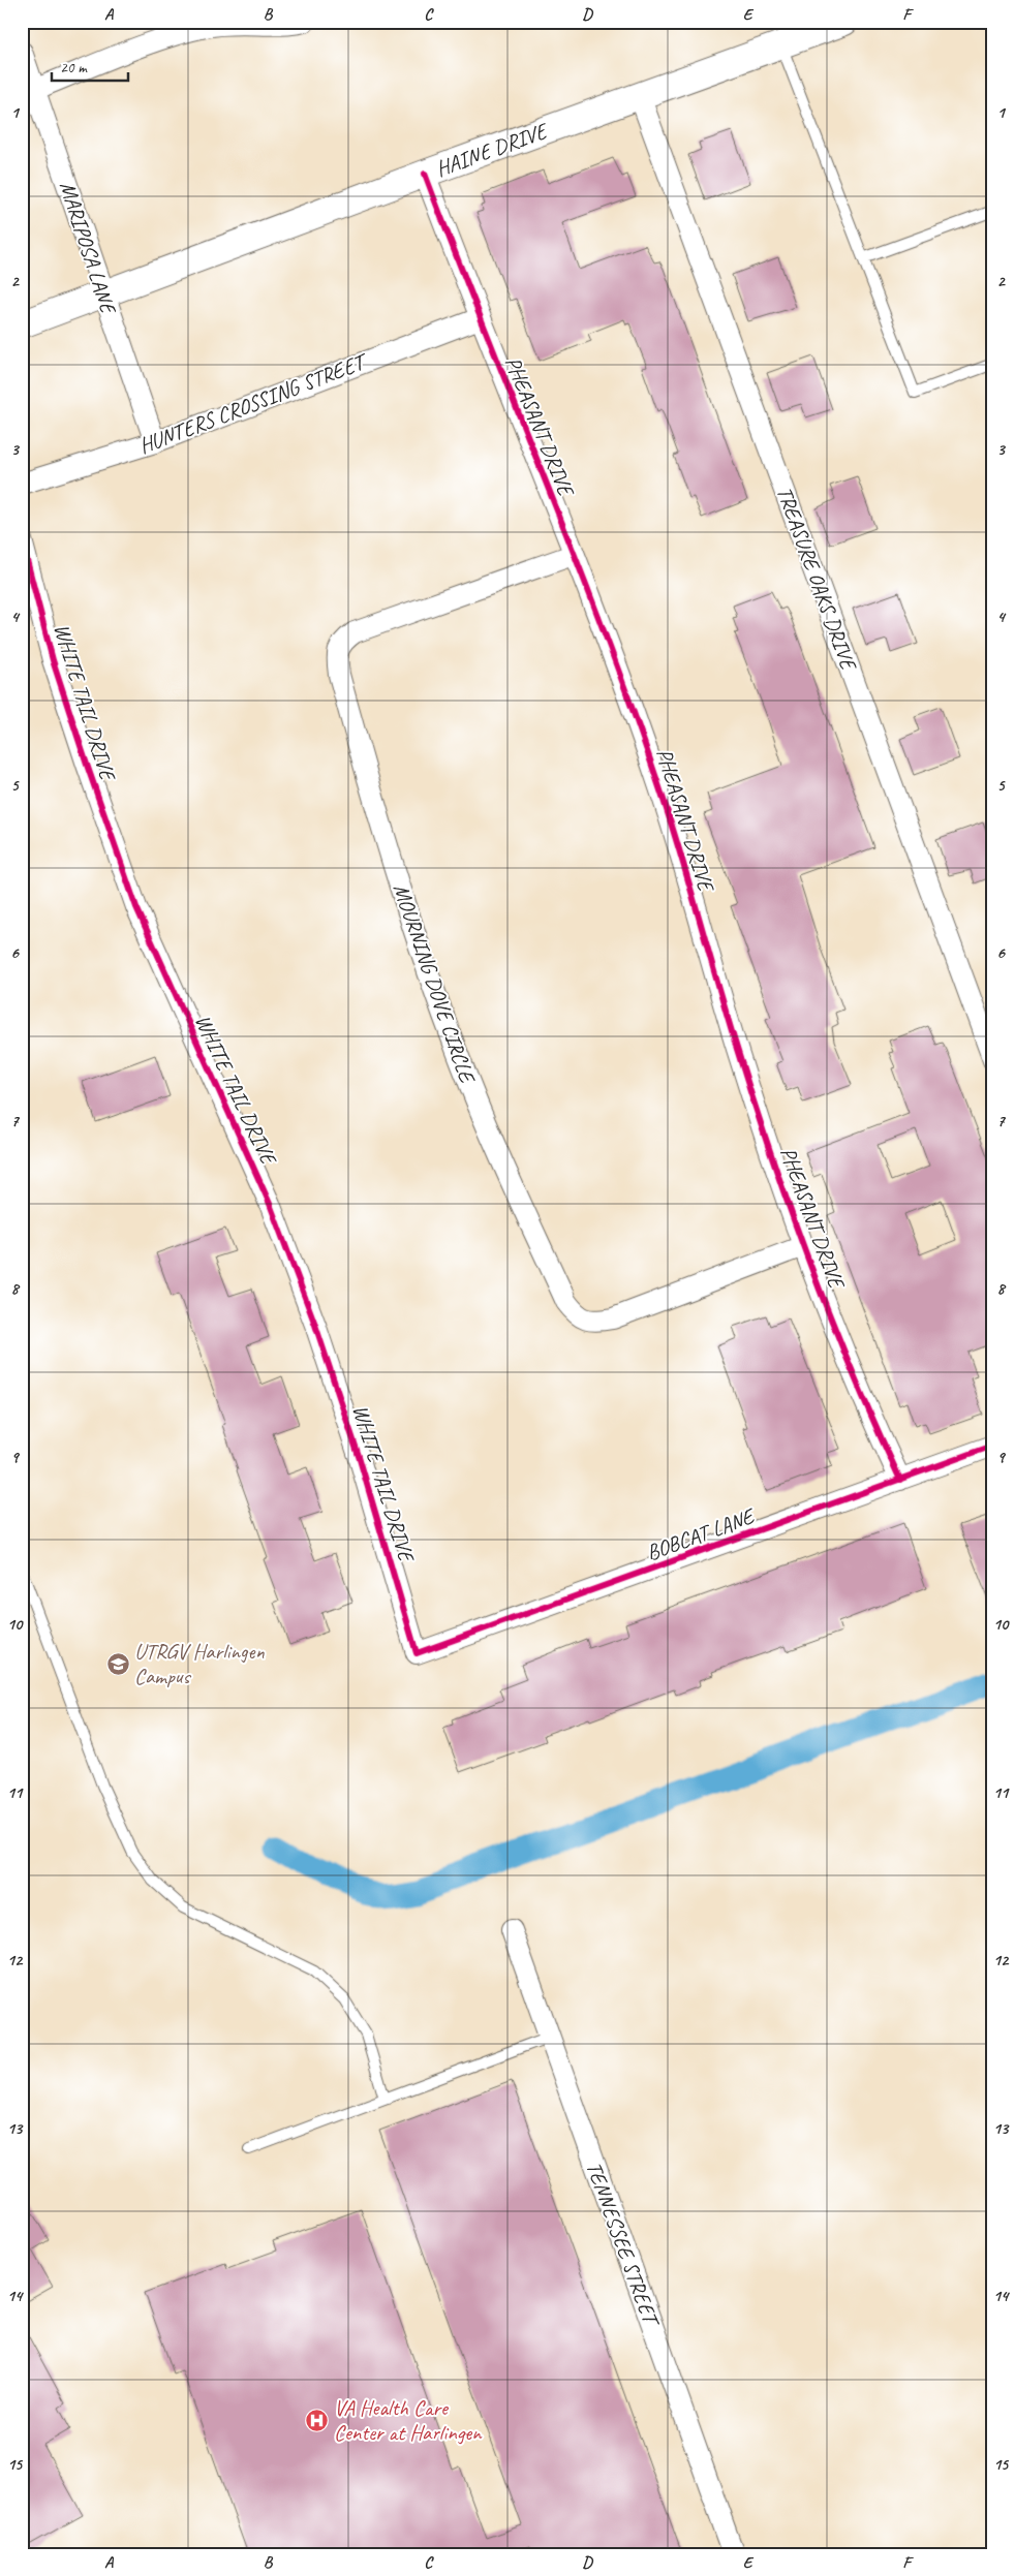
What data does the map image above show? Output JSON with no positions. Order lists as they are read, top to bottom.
{
  "streets": {
    "street": [
      "HAINE DRIVE",
      "MARIPOSA LANE",
      "HUNTERS CROSSING STREET",
      "PHEASANT DRIVE",
      "TREASURE OAKS DRIVE",
      "WHITE TAIL DRIVE",
      "MOURNING DOVE CIRCLE",
      "BOBCAT LANE",
      "TENNESSEE STREET"
    ]
  },
  "crossings": [
    ["HAINE DRIVE", "MARIPOSA LANE"],
    ["HAINE DRIVE", "PHEASANT DRIVE"],
    ["HAINE DRIVE", "TREASURE OAKS DRIVE"],
    ["MARIPOSA LANE", "HUNTERS CROSSING STREET"],
    ["HUNTERS CROSSING STREET", "PHEASANT DRIVE"],
    ["PHEASANT DRIVE", "MOURNING DOVE CIRCLE"],
    ["PHEASANT DRIVE", "BOBCAT LANE"],
    ["WHITE TAIL DRIVE", "BOBCAT LANE"]
  ],
  "places": {
    "school or university": ["UTRGV Harlingen Campus"],
    "hospital": ["VA Health Care Center at Harlingen"]
  },
  "scale_bar": "20 m",
  "grid": {
    "columns": [
      "A",
      "B",
      "C",
      "D",
      "E",
      "F"
    ],
    "rows": [
      "1",
      "2",
      "3",
      "4",
      "5",
      "6",
      "7",
      "8",
      "9",
      "10",
      "11",
      "12",
      "13",
      "14",
      "15"
    ]
  }
}
